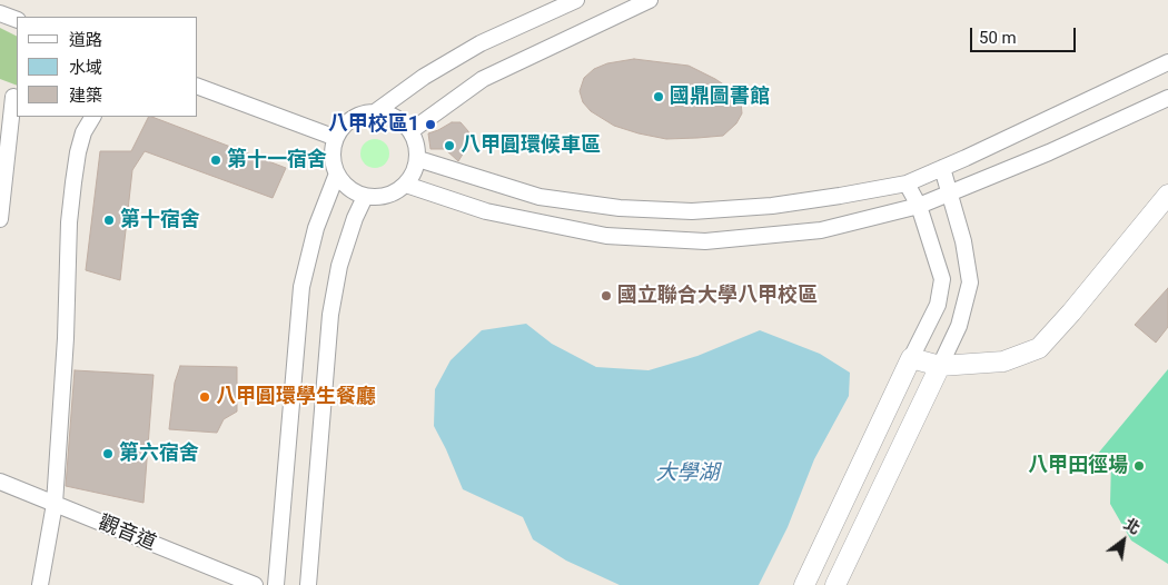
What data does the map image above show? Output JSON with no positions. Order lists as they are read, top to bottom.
{
  "streets": {
    "street": ["觀音道"]
  },
  "water": ["大學湖"],
  "places": [
    "國鼎圖書館",
    "八甲校區1",
    "八甲圓環候車區",
    "第十一宿舍",
    "第十宿舍",
    "國立聯合大學八甲校區",
    "八甲圓環學生餐廳",
    "第六宿舍",
    "八甲田徑場"
  ],
  "legend": ["道路", "水域", "建築"],
  "scale_bar": "50 m",
  "north": "top right"
}
